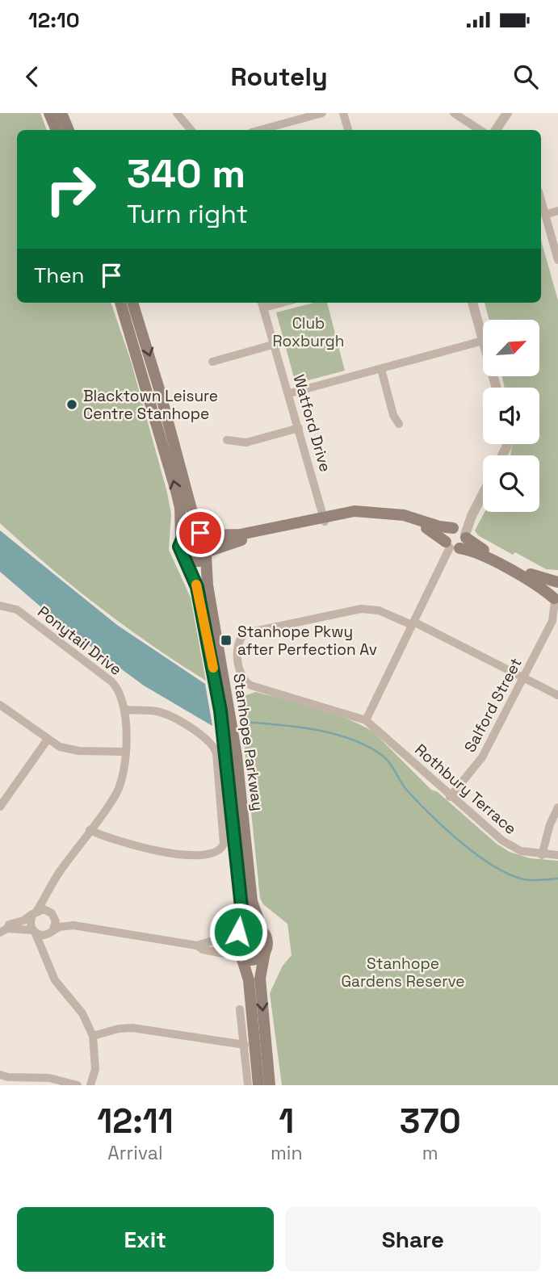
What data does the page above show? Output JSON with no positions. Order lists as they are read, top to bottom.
{
  "streets": {
    "main road": ["Stanhope Parkway"],
    "street": [
      "Watford Drive",
      "Ponytail Drive",
      "Salford Street",
      "Rothbury Terrace"
    ]
  },
  "crossings": [
    ["Salford Street", "Rothbury Terrace"]
  ],
  "parks": ["Club Roxburgh", "Stanhope Gardens Reserve"],
  "places": {
    "other": ["Blacktown Leisure Centre Stanhope"],
    "transit": ["Stanhope Pkwy after Perfection Av"]
  },
  "north": "top right",
  "page": {
    "status": "12:10",
    "header": "Routely",
    "turn": ["340 m", "Turn right"],
    "then": "Then",
    "eta": [
      "12:11",
      "Arrival",
      "1",
      "min",
      "370",
      "m"
    ],
    "buttons": ["Exit", "Share"]
  }
}
